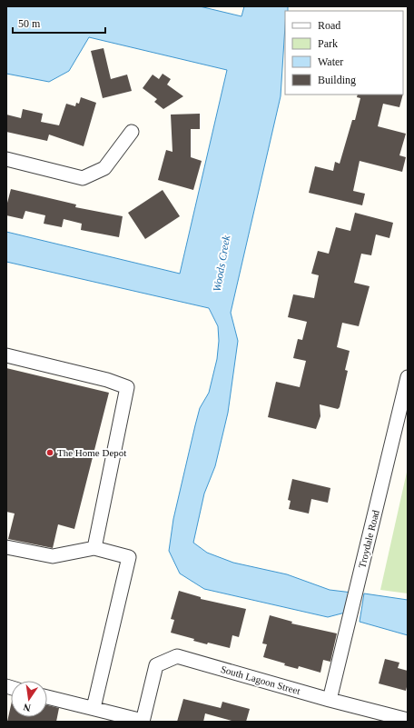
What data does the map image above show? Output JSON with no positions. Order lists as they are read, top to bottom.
{
  "streets": {
    "street": ["Troydale Road", "South Lagoon Street"]
  },
  "crossings": [
    ["Troydale Road", "South Lagoon Street"]
  ],
  "water": ["Woods Creek"],
  "places": ["The Home Depot"],
  "legend": [
    "Road",
    "Park",
    "Water",
    "Building"
  ],
  "scale_bar": "50 m",
  "north": "bottom"
}
